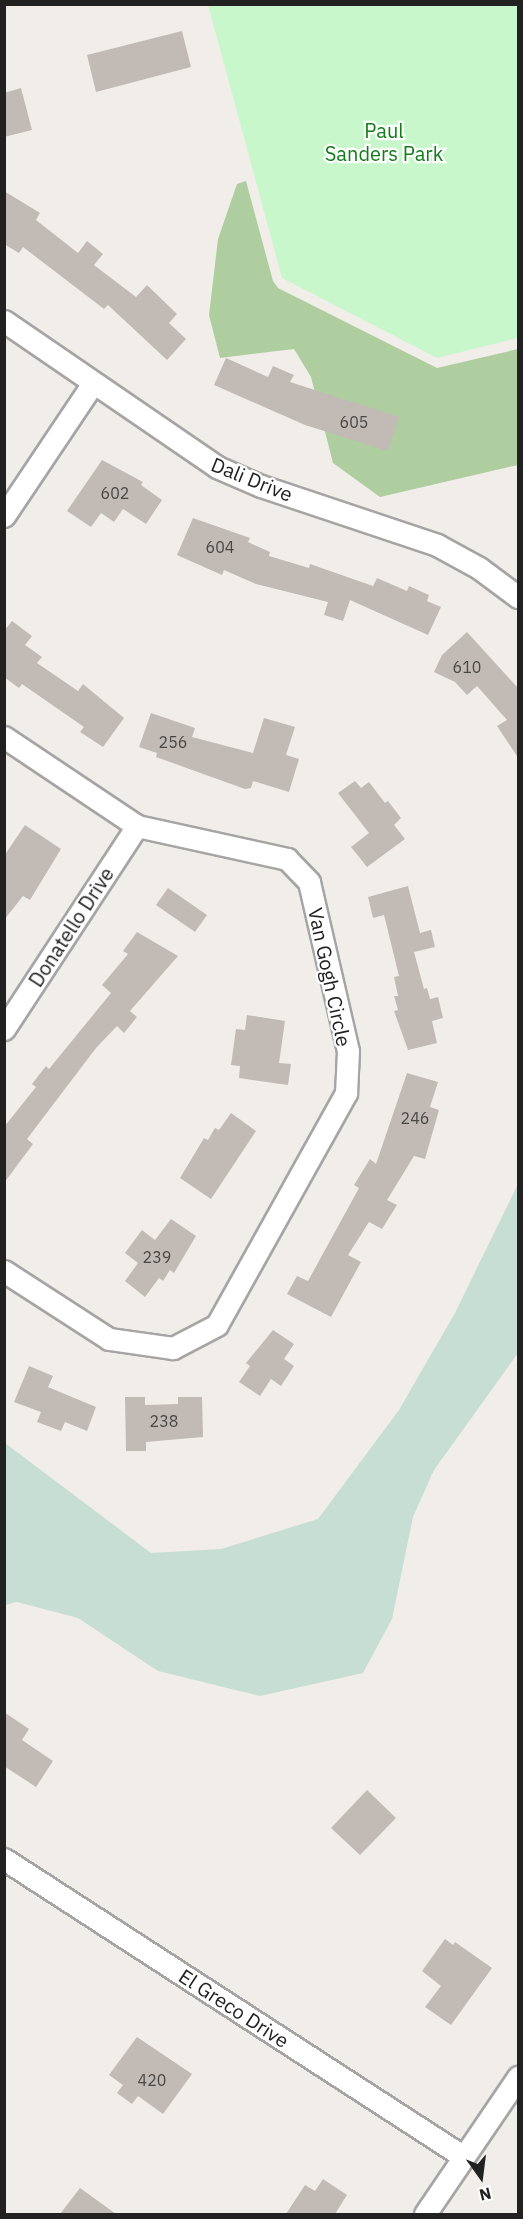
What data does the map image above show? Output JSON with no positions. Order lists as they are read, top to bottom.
{
  "streets": {
    "street": [
      "Dali Drive",
      "Donatello Drive",
      "Van Gogh Circle",
      "El Greco Drive"
    ]
  },
  "crossings": [
    ["Donatello Drive", "Van Gogh Circle"]
  ],
  "parks": ["Paul Sanders Park"],
  "house_numbers": [
    "605",
    "602",
    "604",
    "610",
    "256",
    "246",
    "239",
    "238",
    "420"
  ],
  "north": "bottom"
}
